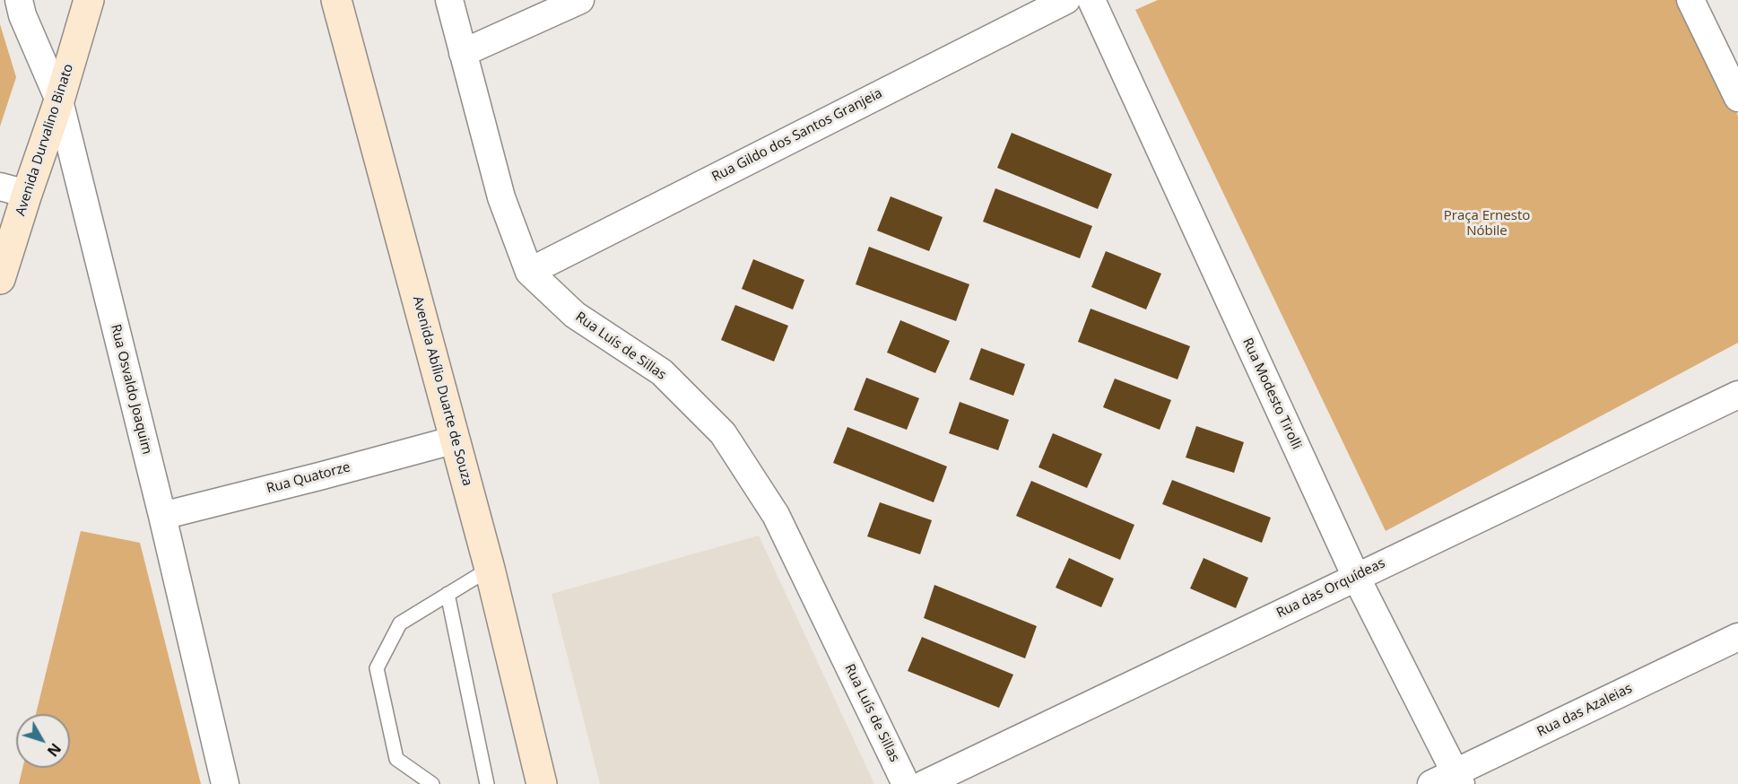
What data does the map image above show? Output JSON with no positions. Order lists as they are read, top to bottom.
{
  "streets": {
    "main road": ["Avenida Durvalino Binato", "Avenida Abílio Duarte de Souza"],
    "street": [
      "Rua Gildo dos Santos Granjeia",
      "Rua Luís de Sillas",
      "Rua Osvaldo Joaquim",
      "Rua Modesto Tirolli",
      "Rua Quatorze",
      "Rua das Orquídeas",
      "Rua das Azaleias"
    ]
  },
  "crossings": [
    ["Rua Gildo dos Santos Granjeia", "Rua Luís de Sillas"],
    ["Avenida Durvalino Binato", "Rua Osvaldo Joaquim"],
    ["Rua Osvaldo Joaquim", "Rua Quatorze"],
    ["Avenida Abílio Duarte de Souza", "Rua Quatorze"],
    ["Rua Modesto Tirolli", "Rua das Orquídeas"],
    ["Rua Modesto Tirolli", "Rua das Azaleias"]
  ],
  "parks": ["Praça Ernesto Nóbile"],
  "north": "bottom right"
}
